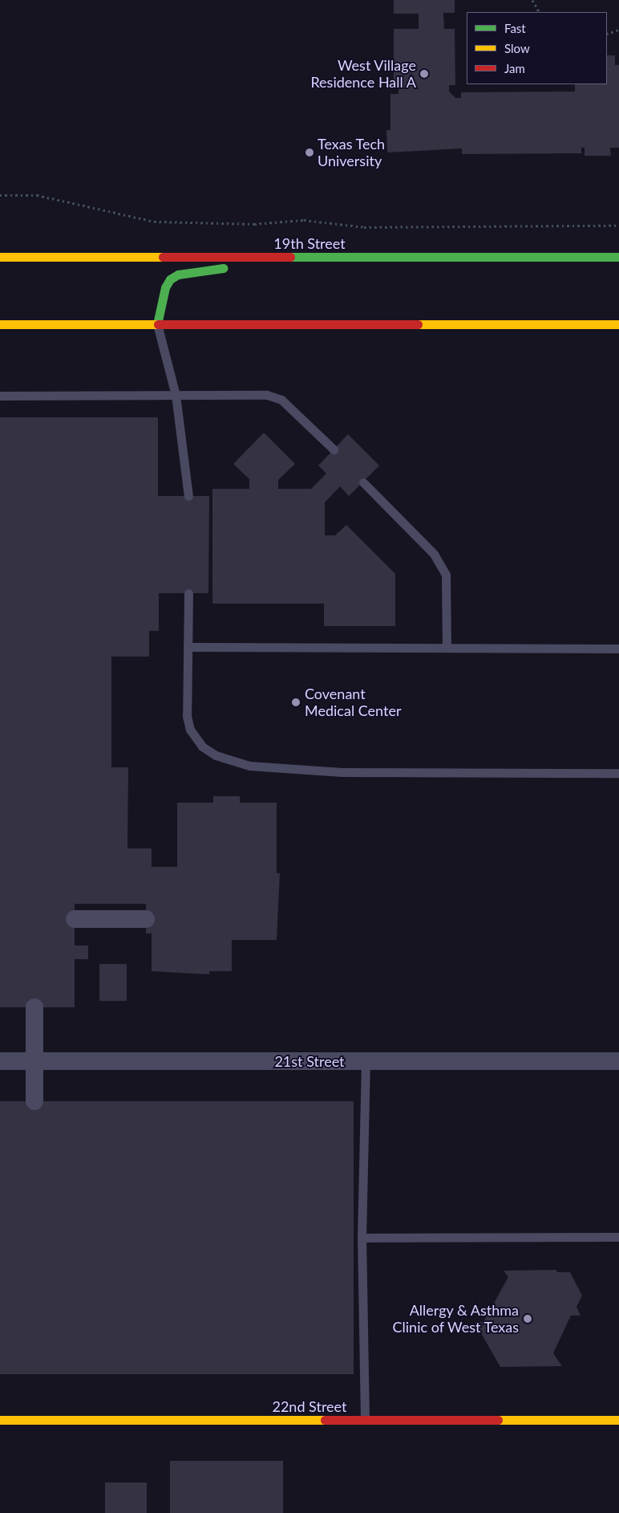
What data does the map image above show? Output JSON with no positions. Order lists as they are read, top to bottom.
{
  "streets": {
    "main road": ["19th Street", "22nd Street"],
    "street": ["21st Street"]
  },
  "places": [
    "West Village Residence Hall A",
    "Texas Tech University",
    "Covenant Medical Center",
    "Allergy & Asthma Clinic of West Texas"
  ],
  "legend": ["Fast", "Slow", "Jam"]
}
